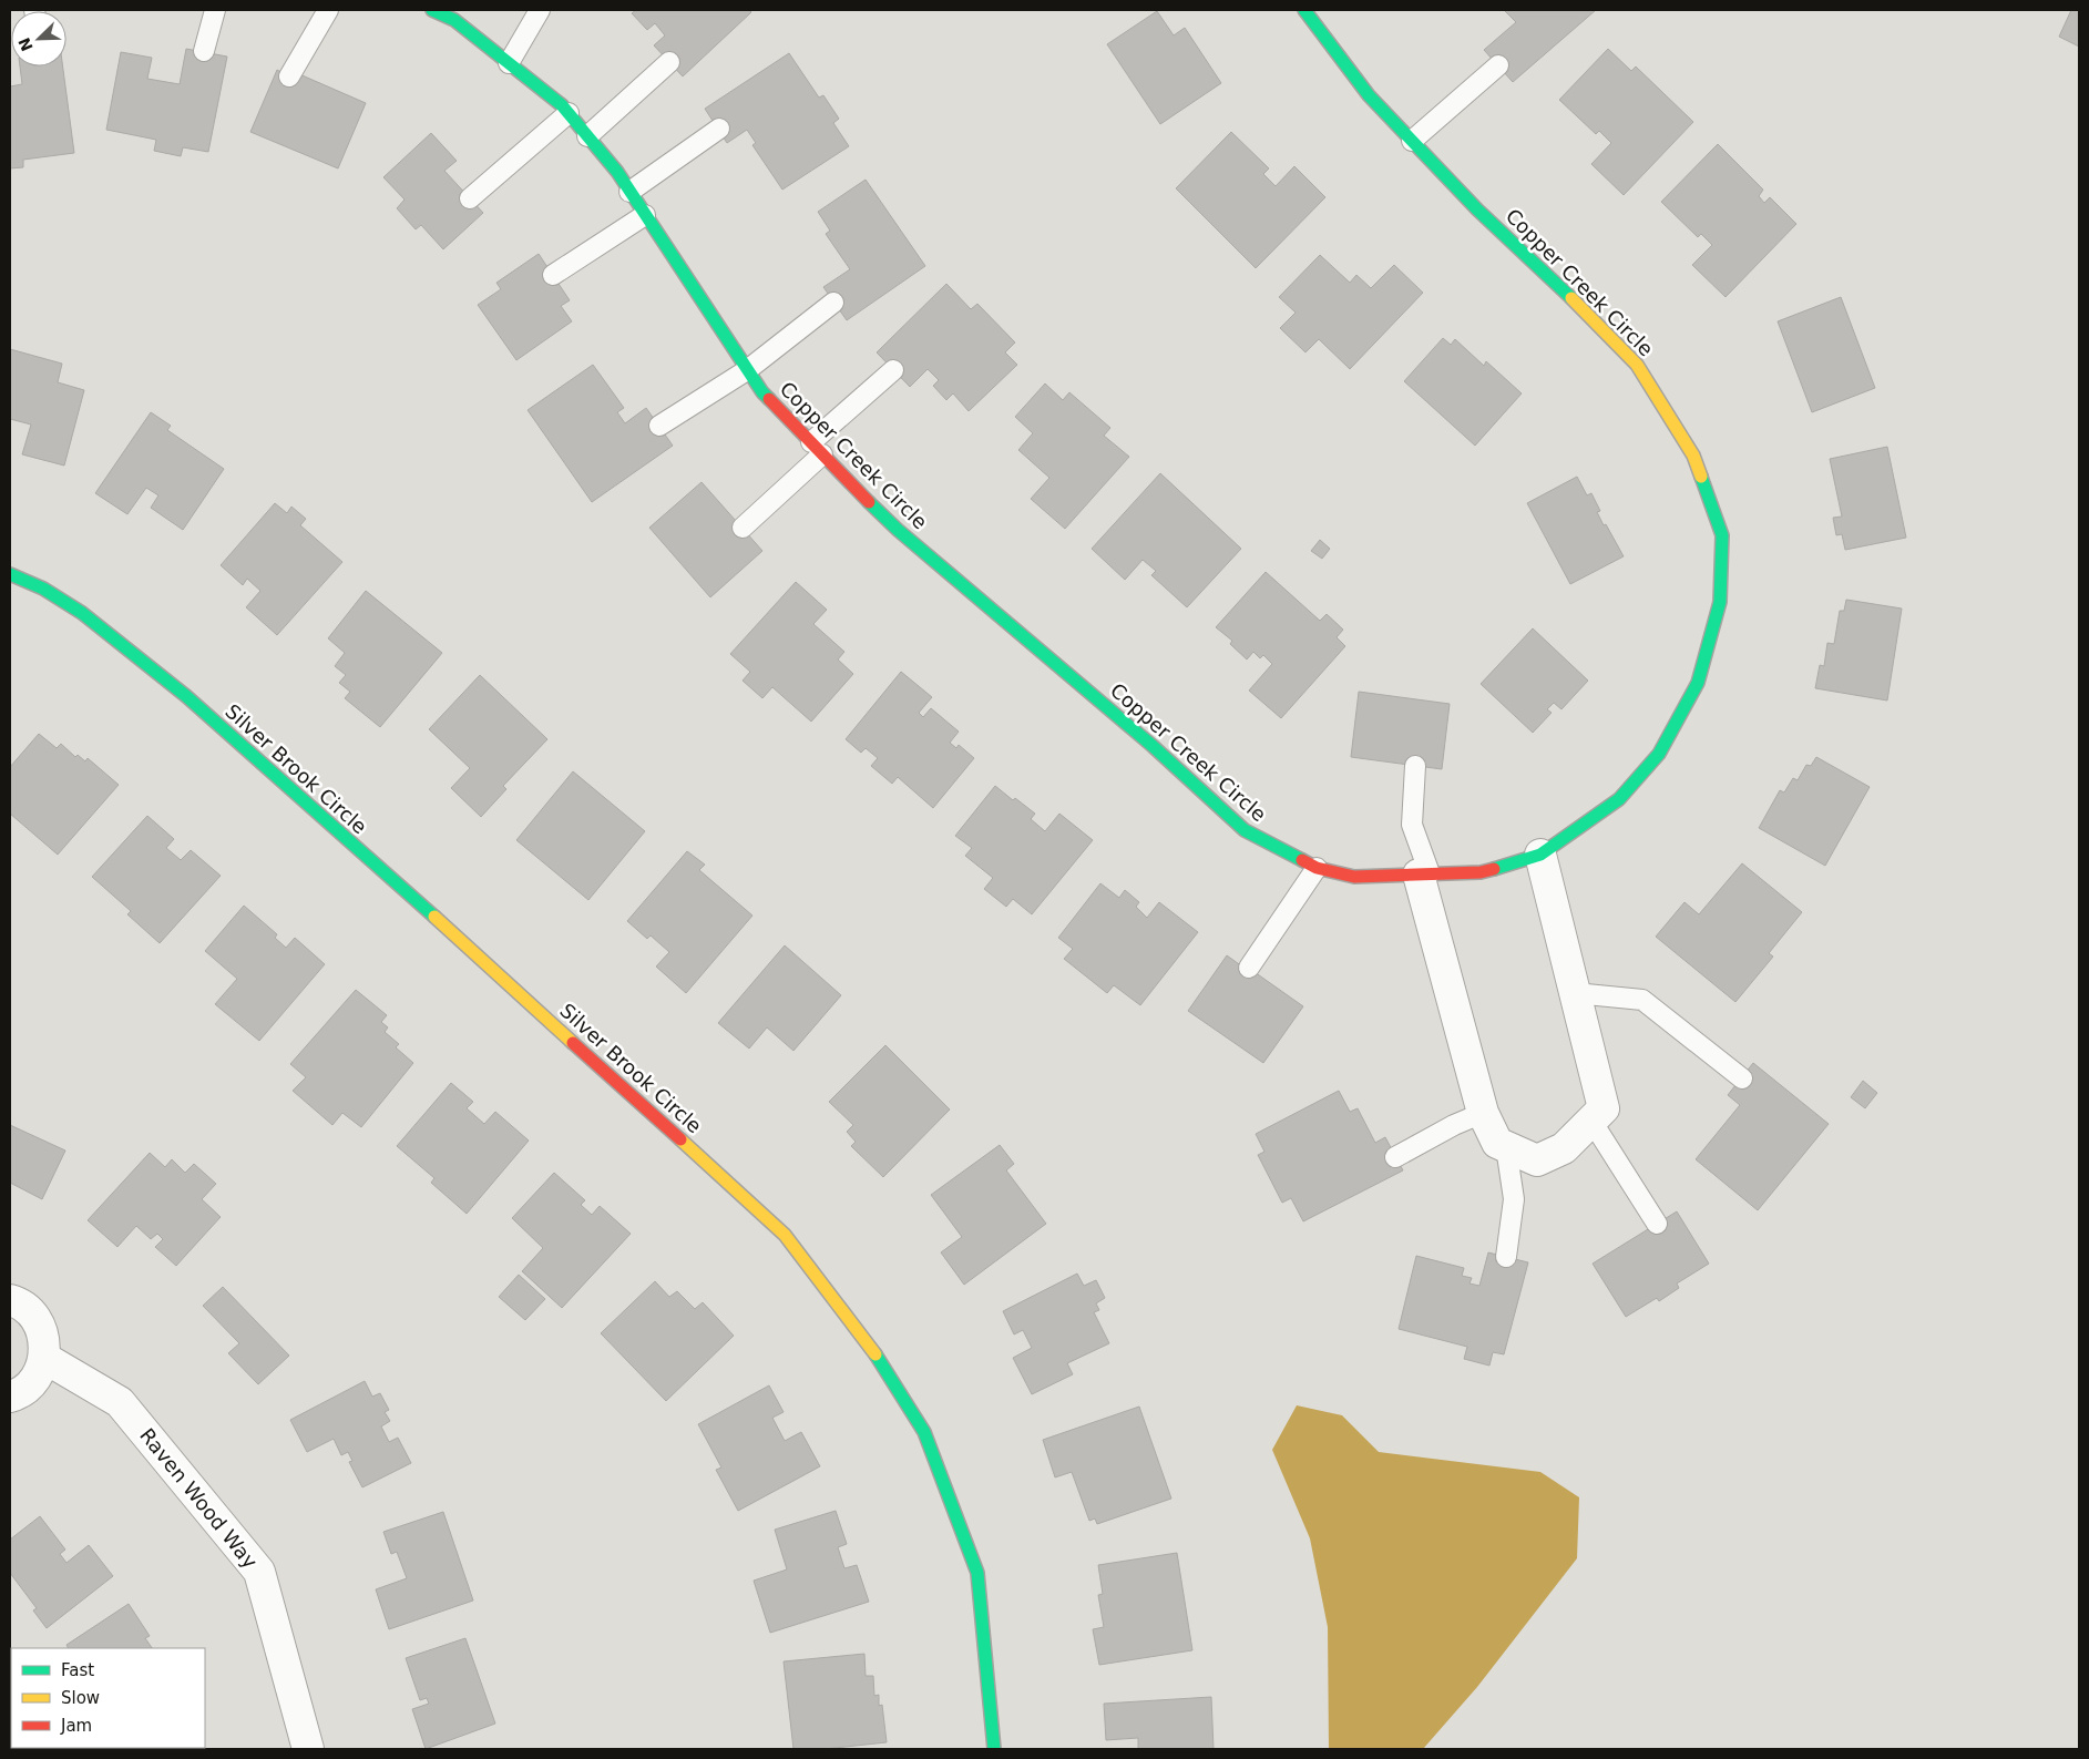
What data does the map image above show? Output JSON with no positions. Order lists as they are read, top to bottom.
{
  "streets": {
    "street": ["Copper Creek Circle", "Silver Brook Circle", "Raven Wood Way"]
  },
  "legend": ["Fast", "Slow", "Jam"],
  "north": "bottom left"
}
